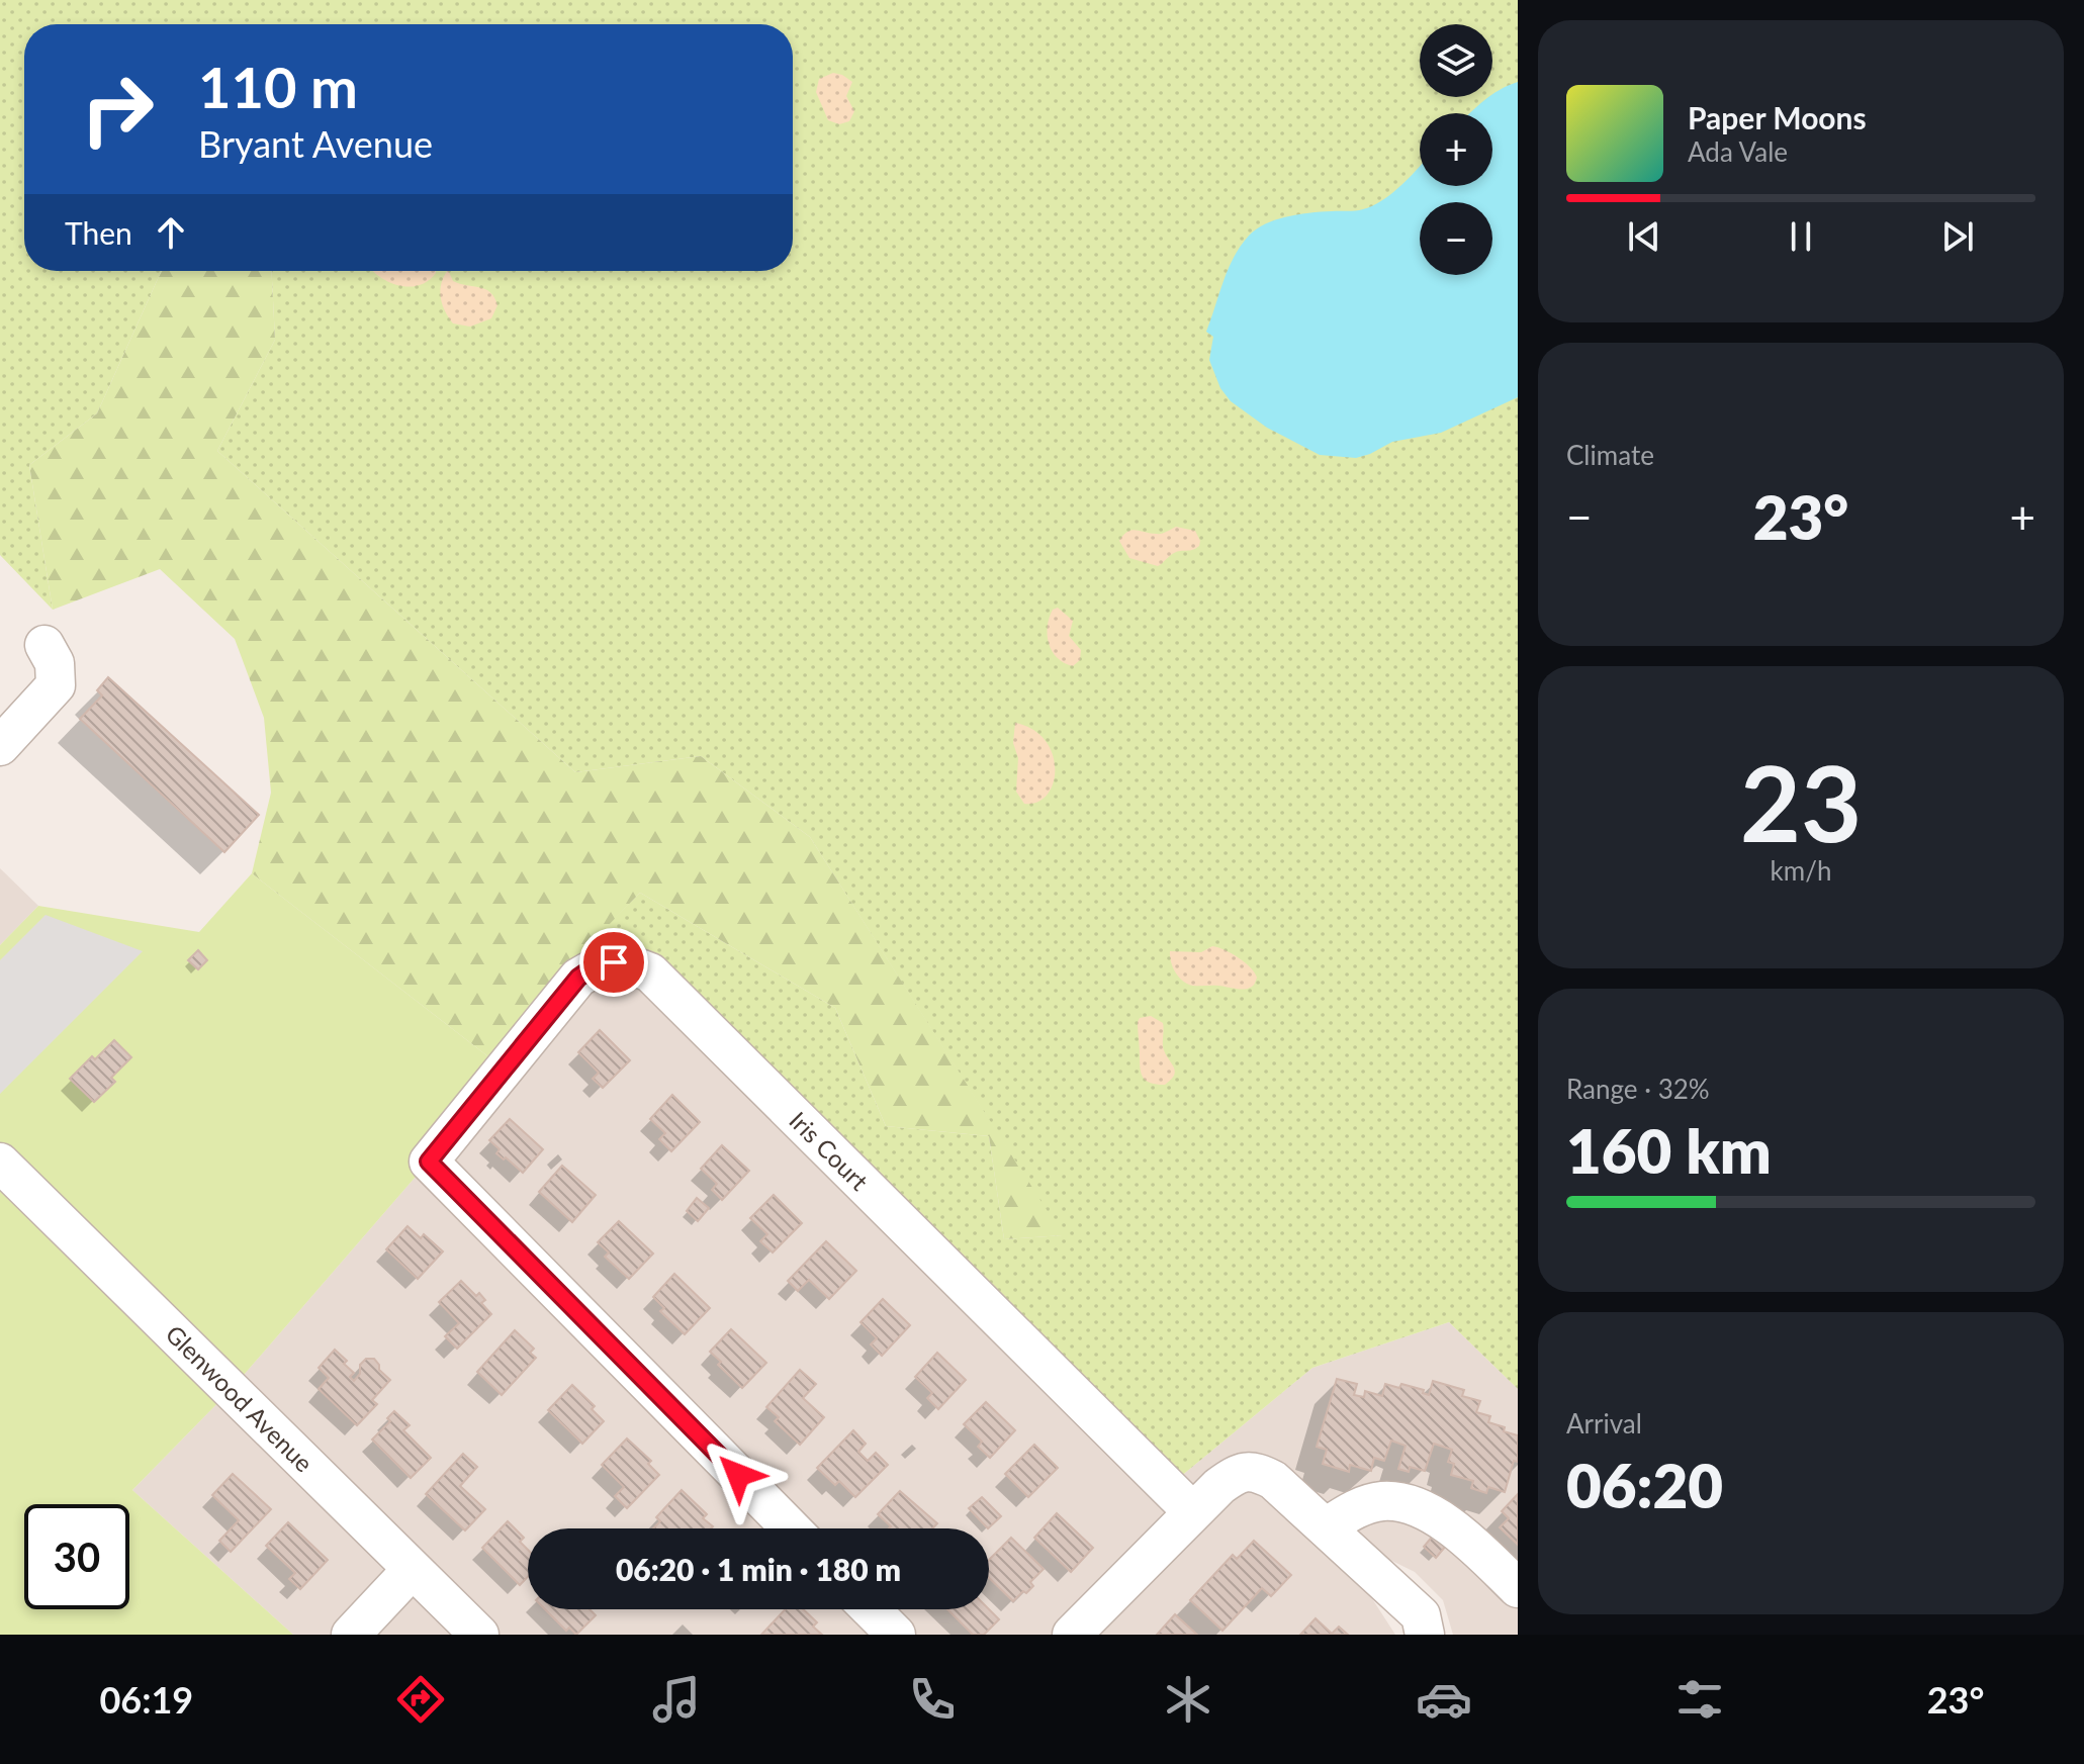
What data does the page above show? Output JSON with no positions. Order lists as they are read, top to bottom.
{
  "streets": {
    "street": ["Iris Court", "Glenwood Avenue"]
  },
  "page": {
    "map_buttons": ["+", "−"],
    "turn": ["110 m", "Bryant Avenue"],
    "song": ["Paper Moons", "Ada Vale"],
    "then": "Then",
    "tile": [
      "Climate",
      ["23", "km/h"],
      ["Range · 32%", "160 km"],
      ["Arrival", "06:20"]
    ],
    "heat": ["−", "23°", "+"],
    "limit": "30",
    "trip": "06:20 · 1 min · 180 m",
    "tabs": ["06:19", "23°"]
  }
}
